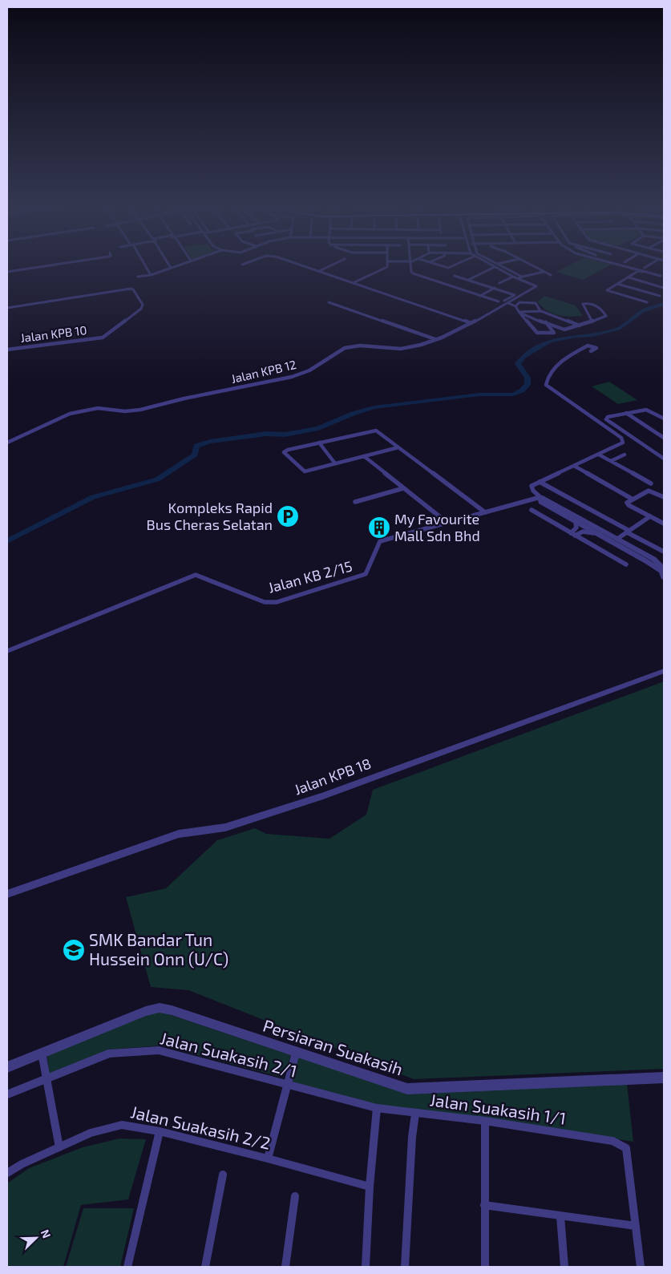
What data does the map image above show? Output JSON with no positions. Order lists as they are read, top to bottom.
{
  "streets": {
    "street": [
      "Jalan KPB 10",
      "Jalan KPB 12",
      "Jalan KB 2/15",
      "Jalan KPB 18",
      "Persiaran Suakasih",
      "Jalan Suakasih 2/1",
      "Jalan Suakasih 1/1",
      "Jalan Suakasih 2/2"
    ]
  },
  "crossings": [
    ["Jalan Suakasih 2/1", "Jalan Suakasih 1/1"]
  ],
  "places": {
    "parking": ["Kompleks Rapid Bus Cheras Selatan"],
    "building": ["My Favourite Mall Sdn Bhd"],
    "school or university": ["SMK Bandar Tun Hussein Onn (U/C)"]
  },
  "north": "top right"
}
